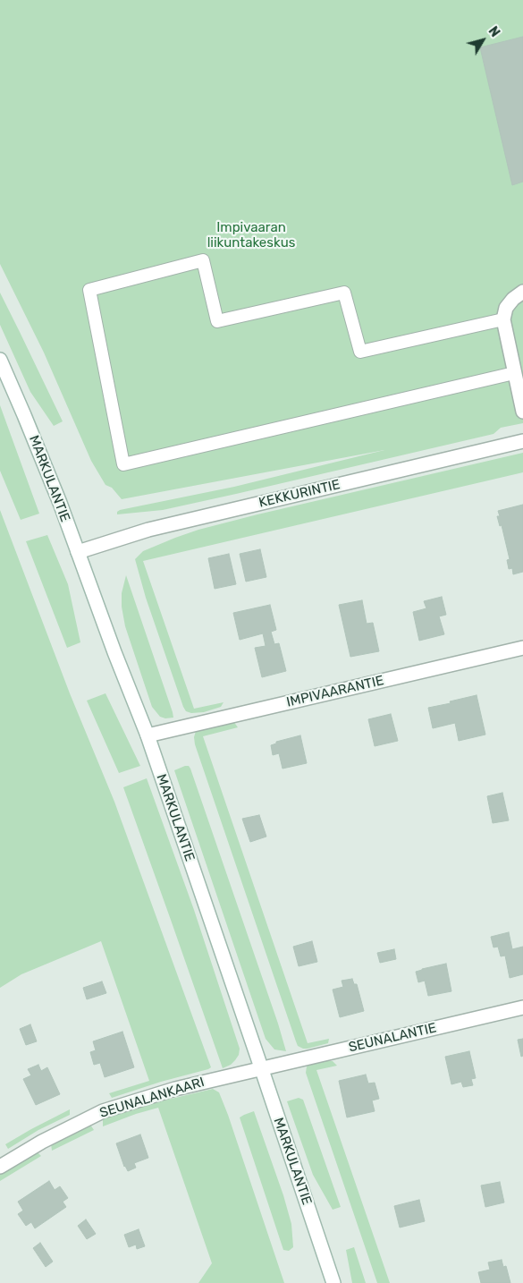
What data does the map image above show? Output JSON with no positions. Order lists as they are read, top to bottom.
{
  "streets": {
    "street": [
      "MARKULANTIE",
      "KEKKURINTIE",
      "IMPIVAARANTIE",
      "SEUNALANTIE",
      "SEUNALANKAARI"
    ]
  },
  "crossings": [
    ["MARKULANTIE", "KEKKURINTIE"],
    ["MARKULANTIE", "IMPIVAARANTIE"],
    ["MARKULANTIE", "SEUNALANTIE"],
    ["MARKULANTIE", "SEUNALANKAARI"],
    ["SEUNALANTIE", "SEUNALANKAARI"]
  ],
  "parks": ["Impivaaran liikuntakeskus"],
  "north": "top right"
}
